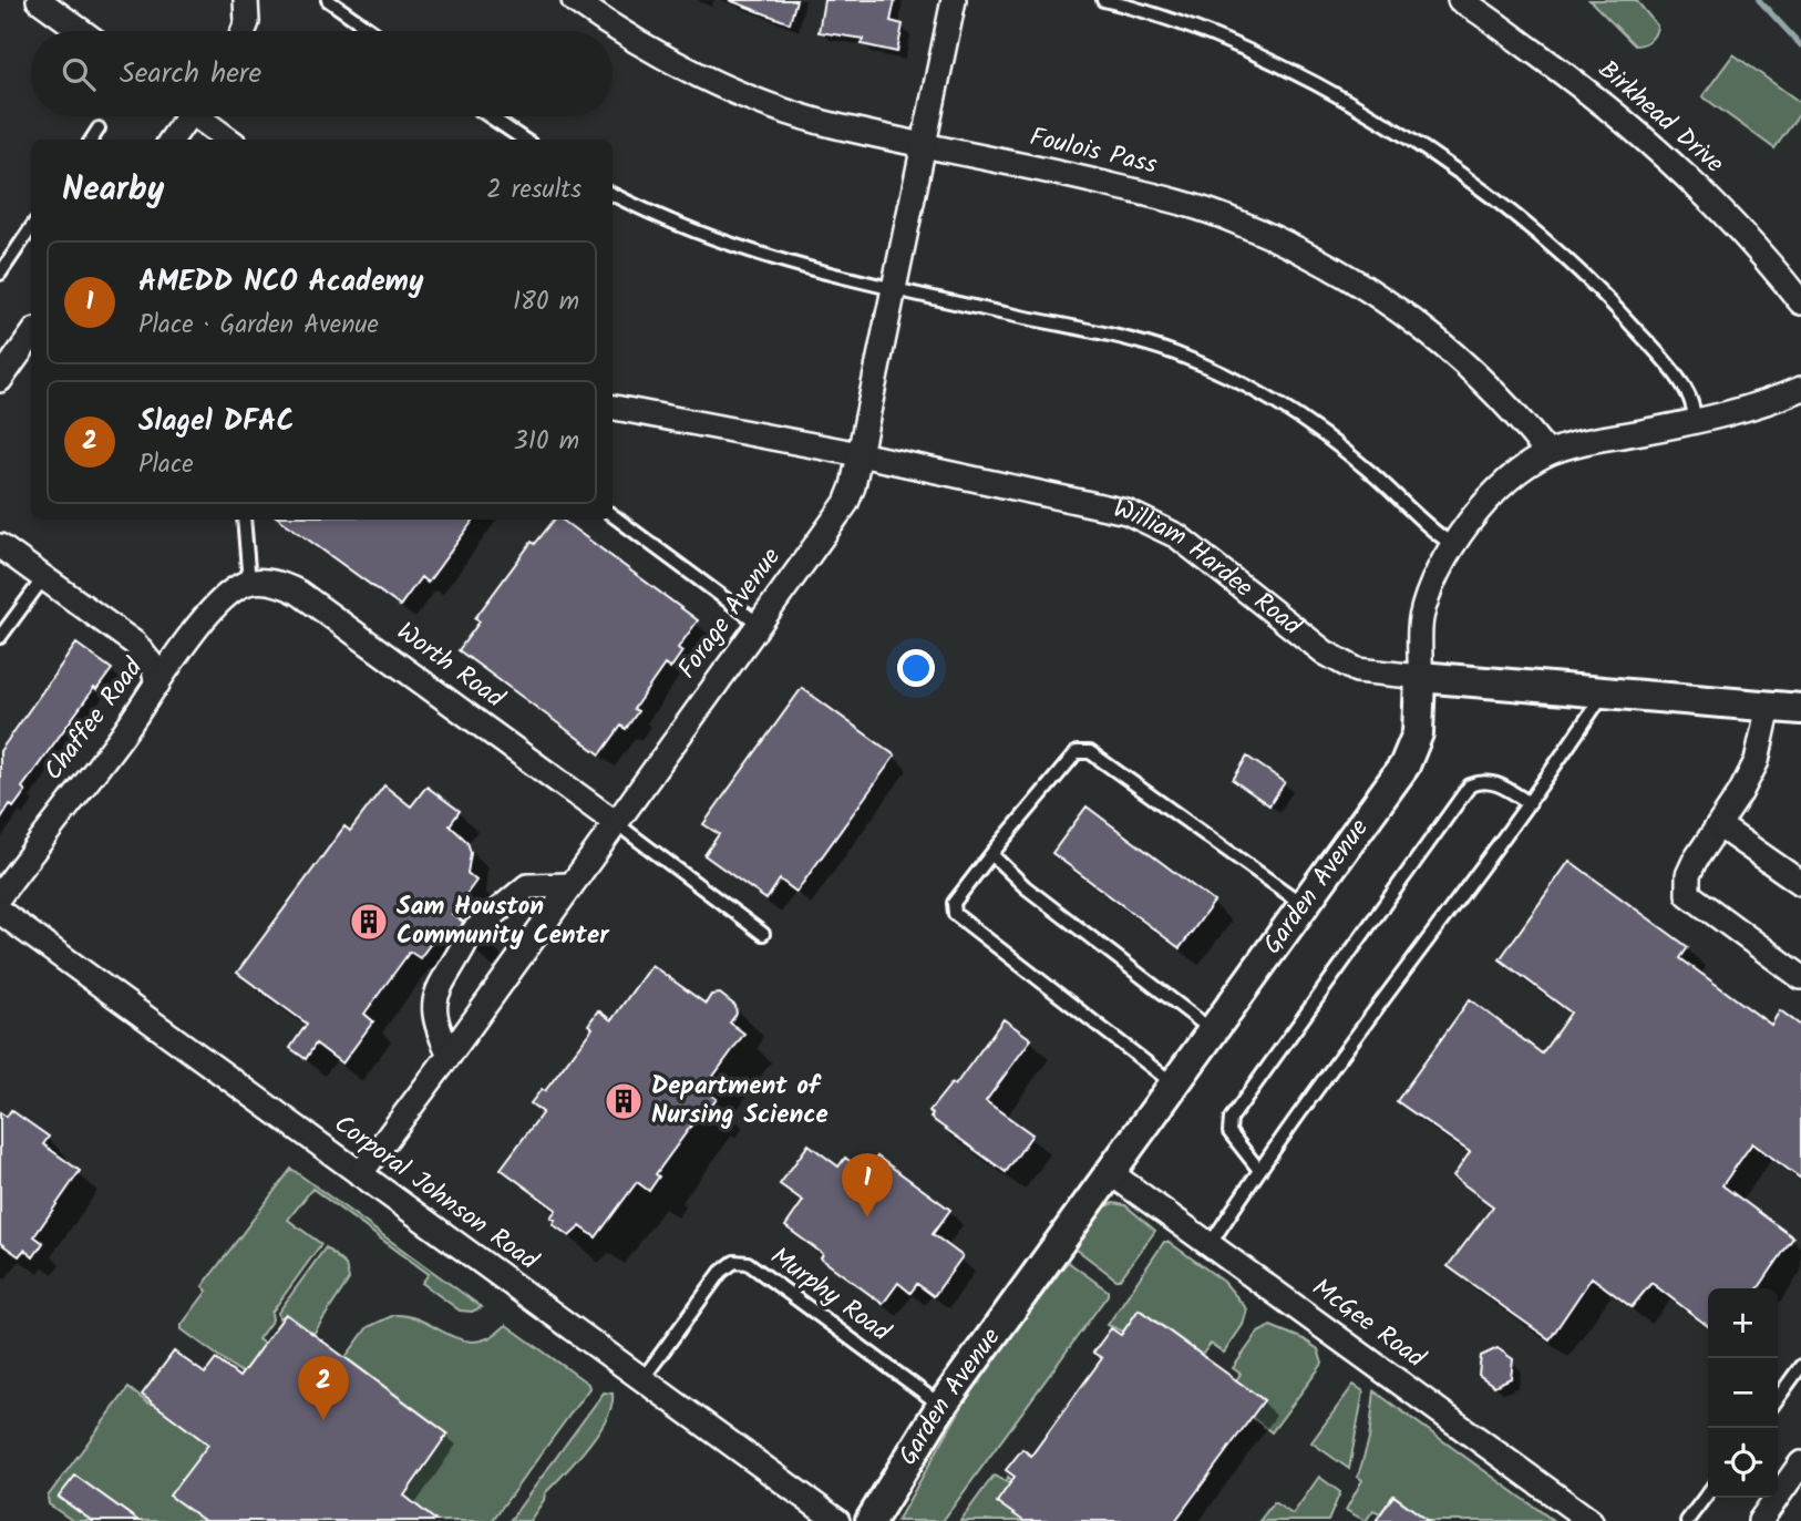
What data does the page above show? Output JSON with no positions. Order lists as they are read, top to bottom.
{
  "streets": {
    "street": [
      "Birkhead Drive",
      "Foulois Pass",
      "William Hardee Road",
      "Forage Avenue",
      "Worth Road",
      "Chaffee Road",
      "Garden Avenue",
      "Corporal Johnson Road",
      "McGee Road"
    ],
    "lane": ["Murphy Road"]
  },
  "crossings": [
    ["Foulois Pass", "Forage Avenue"],
    ["Foulois Pass", "Garden Avenue"],
    ["William Hardee Road", "Forage Avenue"],
    ["William Hardee Road", "Garden Avenue"],
    ["Forage Avenue", "Worth Road"],
    ["Forage Avenue", "Corporal Johnson Road"],
    ["Worth Road", "Chaffee Road"],
    ["Garden Avenue", "Murphy Road"],
    ["Garden Avenue", "McGee Road"],
    ["Corporal Johnson Road", "Murphy Road"]
  ],
  "places": {
    "building": ["Sam Houston Community Center", "Department of Nursing Science"]
  },
  "page": {
    "search": "Search here",
    "heading": ["Nearby", "2 results"],
    "list": [
      {
        "mark": "1",
        "name": "AMEDD NCO Academy",
        "note": "Place · Garden Avenue",
        "value": "180 m"
      },
      {
        "mark": "2",
        "name": "Slagel DFAC",
        "note": "Place",
        "value": "310 m"
      }
    ],
    "pins": ["1", "2"],
    "map_buttons": ["+", "−"]
  }
}
